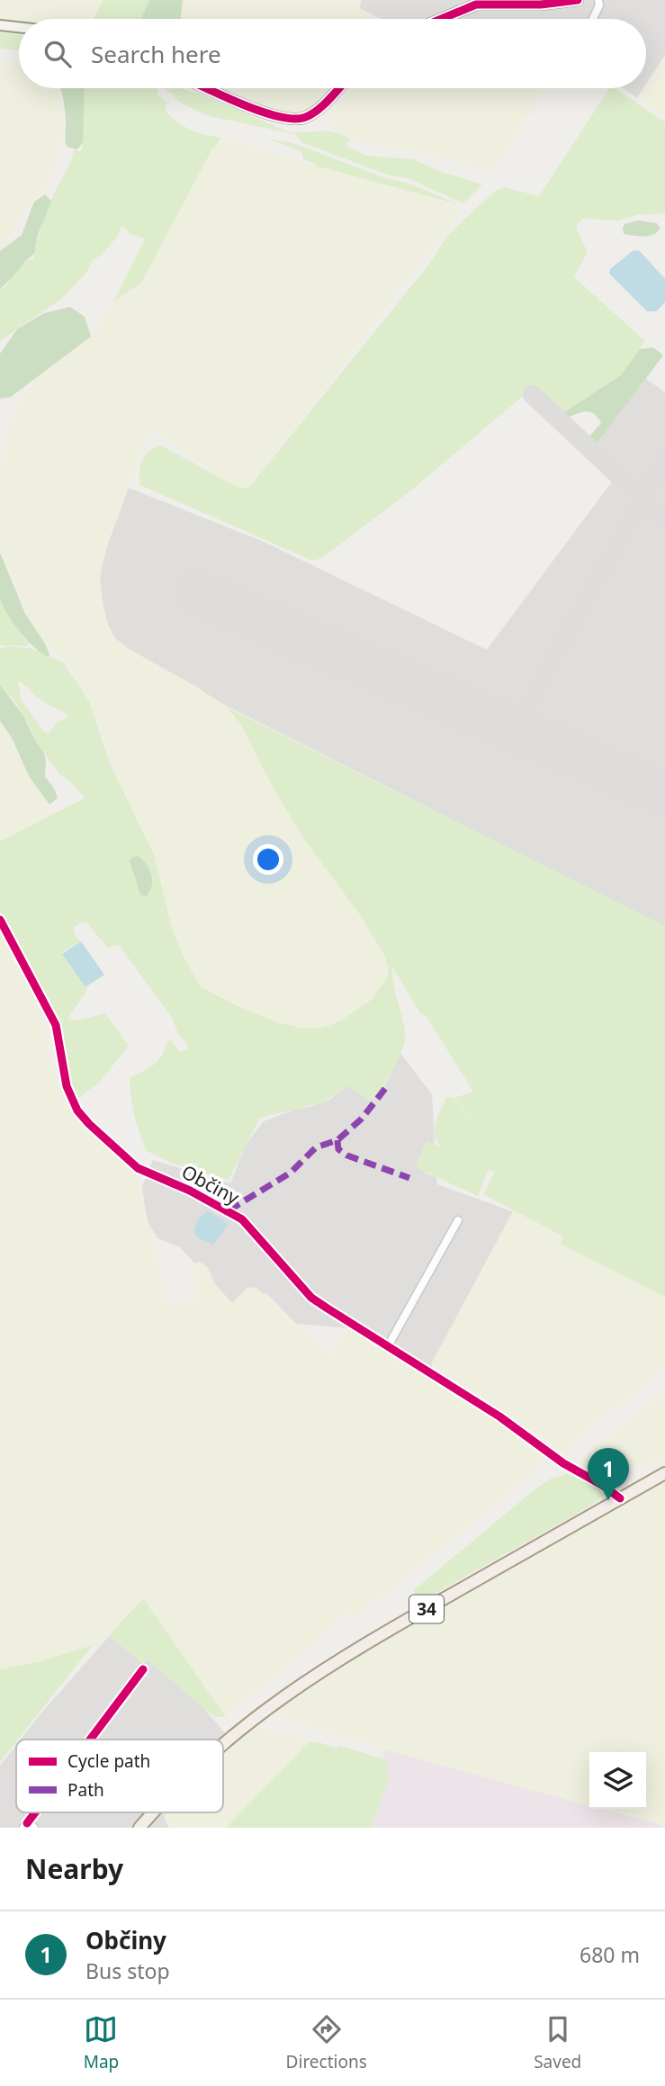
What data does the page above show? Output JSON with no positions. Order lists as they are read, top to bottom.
{
  "streets": {
    "main road": ["34"],
    "street": ["Občiny"]
  },
  "crossings": [
    ["Občiny", "34"]
  ],
  "legend": ["Cycle path", "Path"],
  "page": {
    "search": "Search here",
    "pins": "1",
    "heading": "Nearby",
    "list": [
      {
        "mark": "1",
        "name": "Občiny",
        "note": "Bus stop",
        "value": "680 m"
      }
    ],
    "nav": ["Map", "Directions", "Saved"]
  }
}
